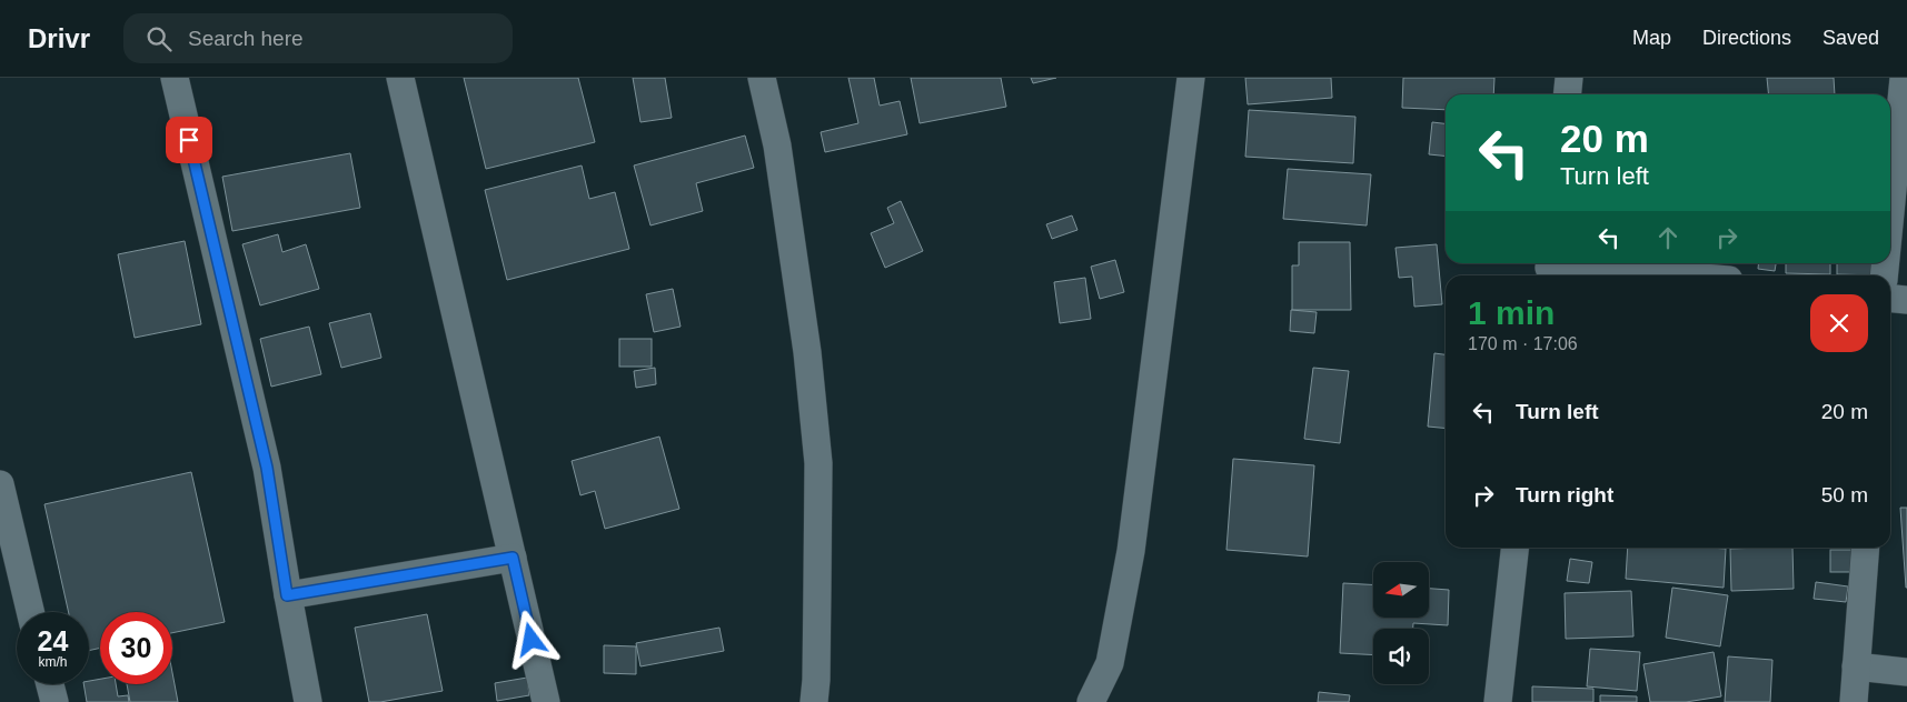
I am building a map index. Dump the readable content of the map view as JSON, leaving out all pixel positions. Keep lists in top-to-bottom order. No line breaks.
{"north":"left","page":{"header":"Drivr","search":"Search here","nav":["Map","Directions","Saved"],"turn":["20 m","Turn left"],"heading":["1 min","170 m · 17:06"],"list":[{"name":"Turn left","value":"20 m"},{"name":"Turn right","value":"50 m"}],"speed":"24 km/h","limit":"30"}}
